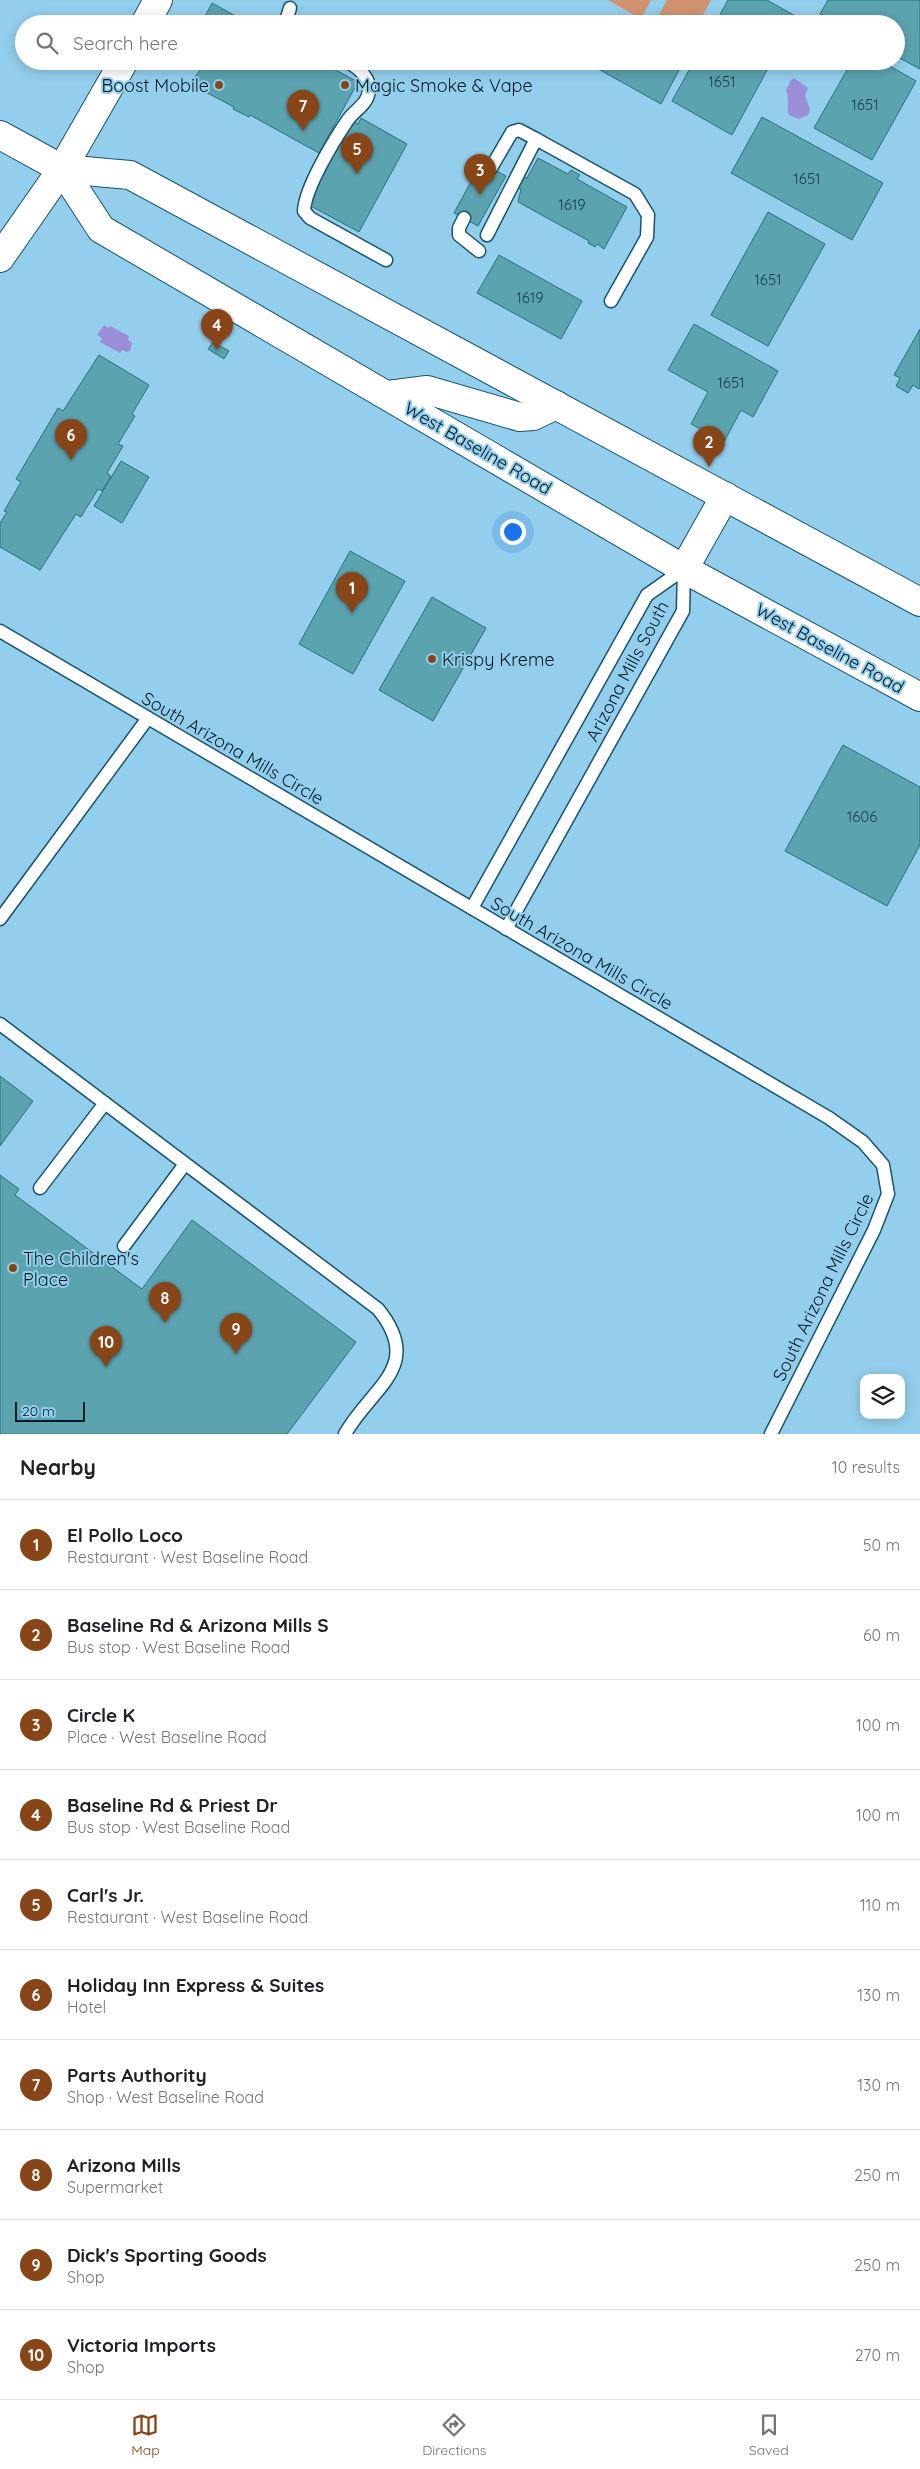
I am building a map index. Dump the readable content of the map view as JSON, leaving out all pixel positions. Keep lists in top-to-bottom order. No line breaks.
{"streets":{"main road":["West Baseline Road"],"lane":["Arizona Mills South","South Arizona Mills Circle"]},"crossings":[["West Baseline Road","Arizona Mills South"],["Arizona Mills South","South Arizona Mills Circle"]],"places":["Boost Mobile","Magic Smoke & Vape","Krispy Kreme","The Children's Place"],"house_numbers":["1651","1651","1651","1619","1651","1619","1651","1606"],"scale_bar":"20 m","page":{"search":"Search here","pins":["7","5","3","4","6","2","1","8","9","10"],"scale":"20 m","heading":["Nearby","10 results"],"list":[{"mark":"1","name":"El Pollo Loco","note":"Restaurant · West Baseline Road","value":"50 m"},{"mark":"2","name":"Baseline Rd & Arizona Mills S","note":"Bus stop · West Baseline Road","value":"60 m"},{"mark":"3","name":"Circle K","note":"Place · West Baseline Road","value":"100 m"},{"mark":"4","name":"Baseline Rd & Priest Dr","note":"Bus stop · West Baseline Road","value":"100 m"},{"mark":"5","name":"Carl's Jr.","note":"Restaurant · West Baseline Road","value":"110 m"},{"mark":"6","name":"Holiday Inn Express & Suites","note":"Hotel","value":"130 m"},{"mark":"7","name":"Parts Authority","note":"Shop · West Baseline Road","value":"130 m"},{"mark":"8","name":"Arizona Mills","note":"Supermarket","value":"250 m"},{"mark":"9","name":"Dick's Sporting Goods","note":"Shop","value":"250 m"},{"mark":"10","name":"Victoria Imports","note":"Shop","value":"270 m"}],"nav":["Map","Directions","Saved"]}}
